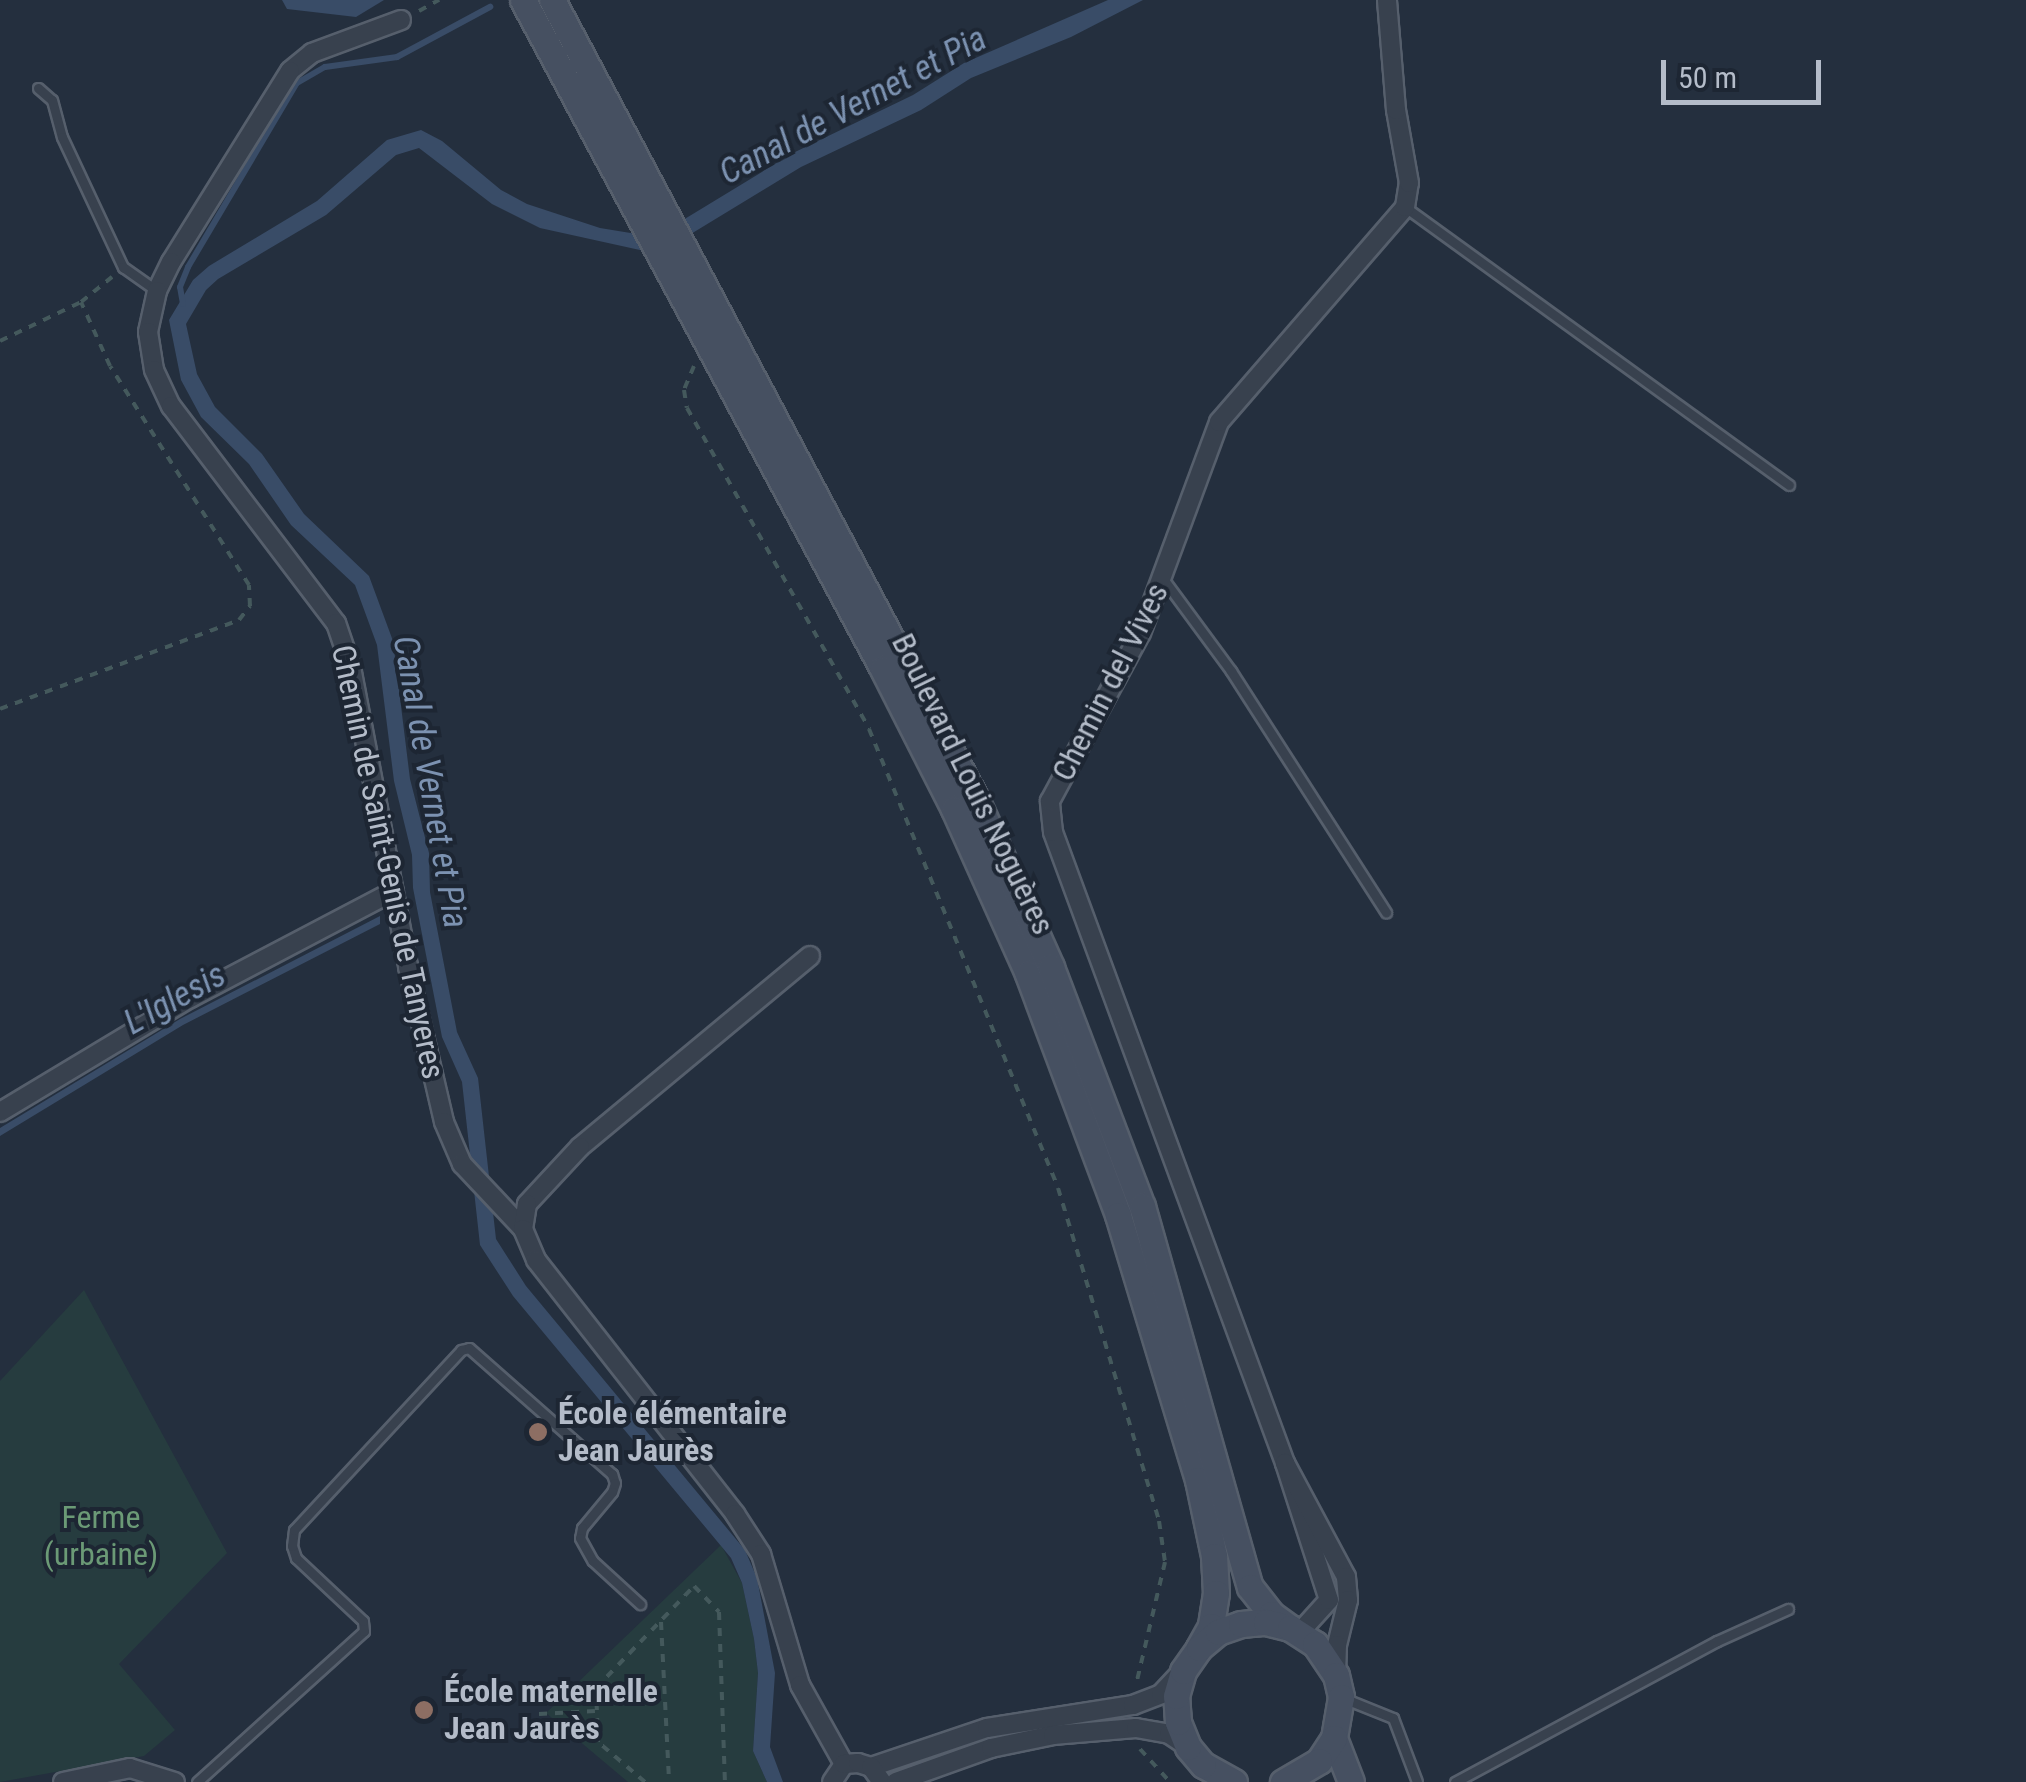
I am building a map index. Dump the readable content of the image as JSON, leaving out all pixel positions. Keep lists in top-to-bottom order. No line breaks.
{"streets":{"main road":["Boulevard Louis Noguères"],"street":["Chemin del Vives","Chemin de Saint-Genis de Tanyeres"]},"crossings":[["Chemin del Vives","Boulevard Louis Noguères"]],"water":["Canal de Vernet et Pia","L'Iglesis"],"parks":["Ferme (urbaine)"],"places":["École élémentaire Jean Jaurès","École maternelle Jean Jaurès"],"scale_bar":"50 m"}
